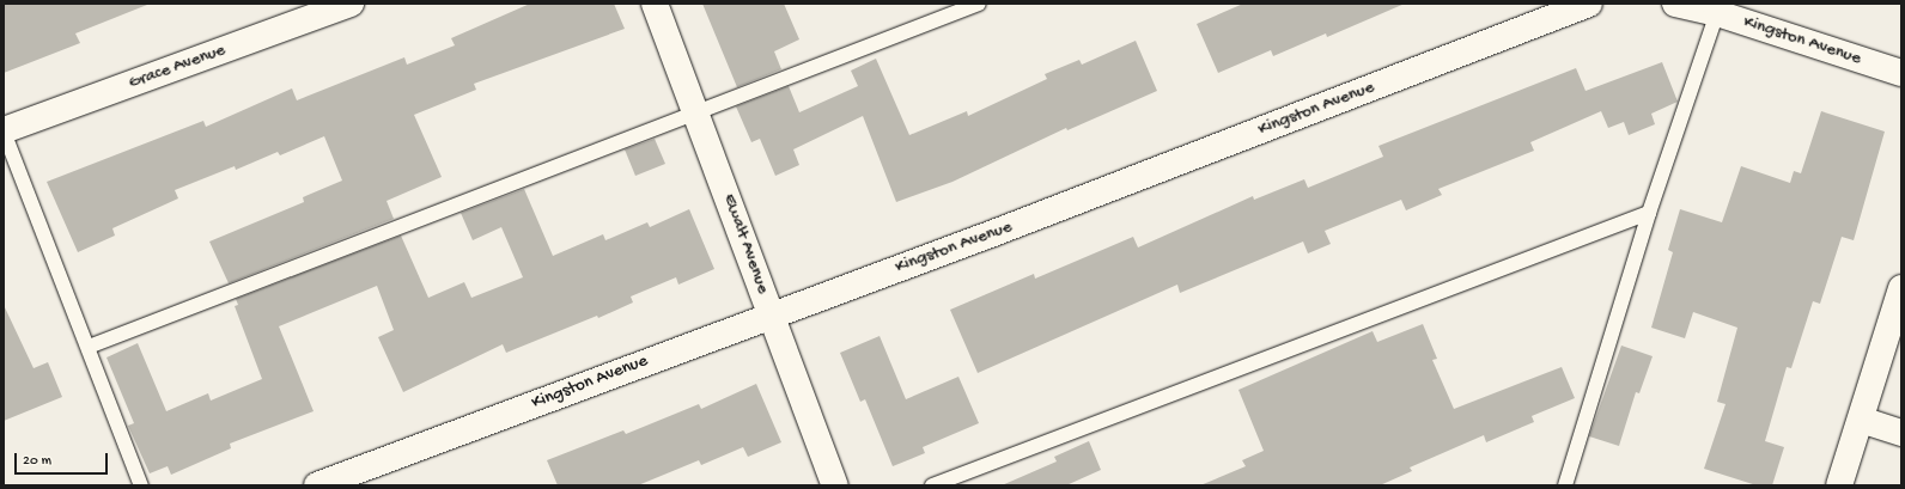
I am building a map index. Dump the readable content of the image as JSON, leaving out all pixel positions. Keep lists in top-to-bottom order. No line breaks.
{"streets":{"street":["Kingston Avenue","Grace Avenue","Ewalt Avenue"]},"crossings":[["Kingston Avenue","Ewalt Avenue"]],"scale_bar":"20 m"}
